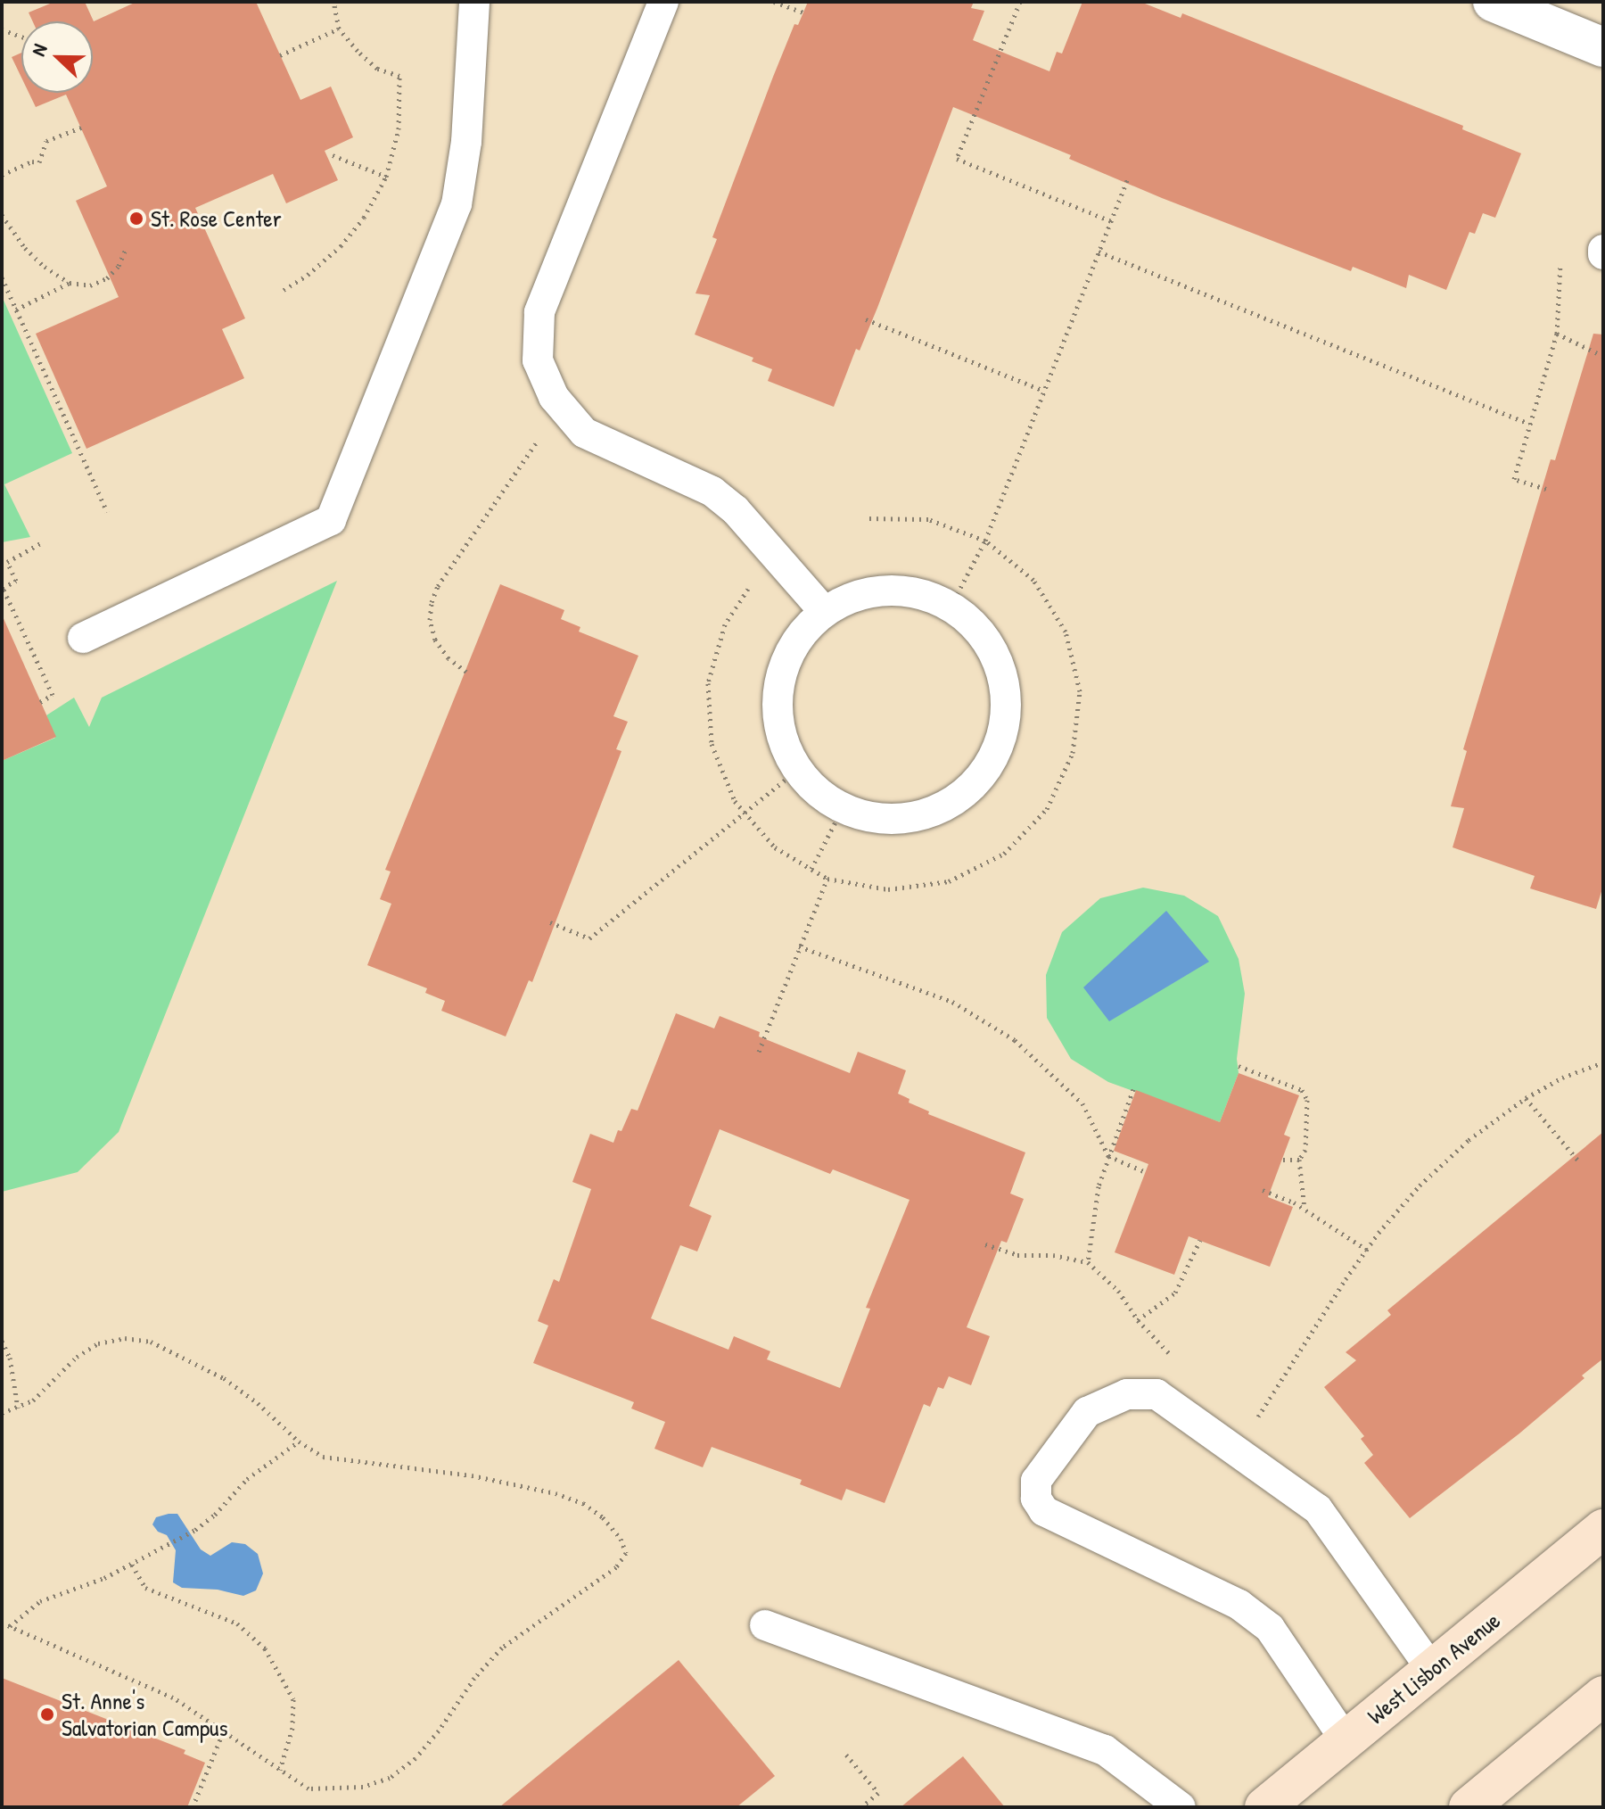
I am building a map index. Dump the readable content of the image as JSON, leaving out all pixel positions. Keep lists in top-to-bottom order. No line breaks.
{"streets":{"main road":["West Lisbon Avenue"]},"places":["St. Rose Center","St. Anne's Salvatorian Campus"],"north":"left"}
